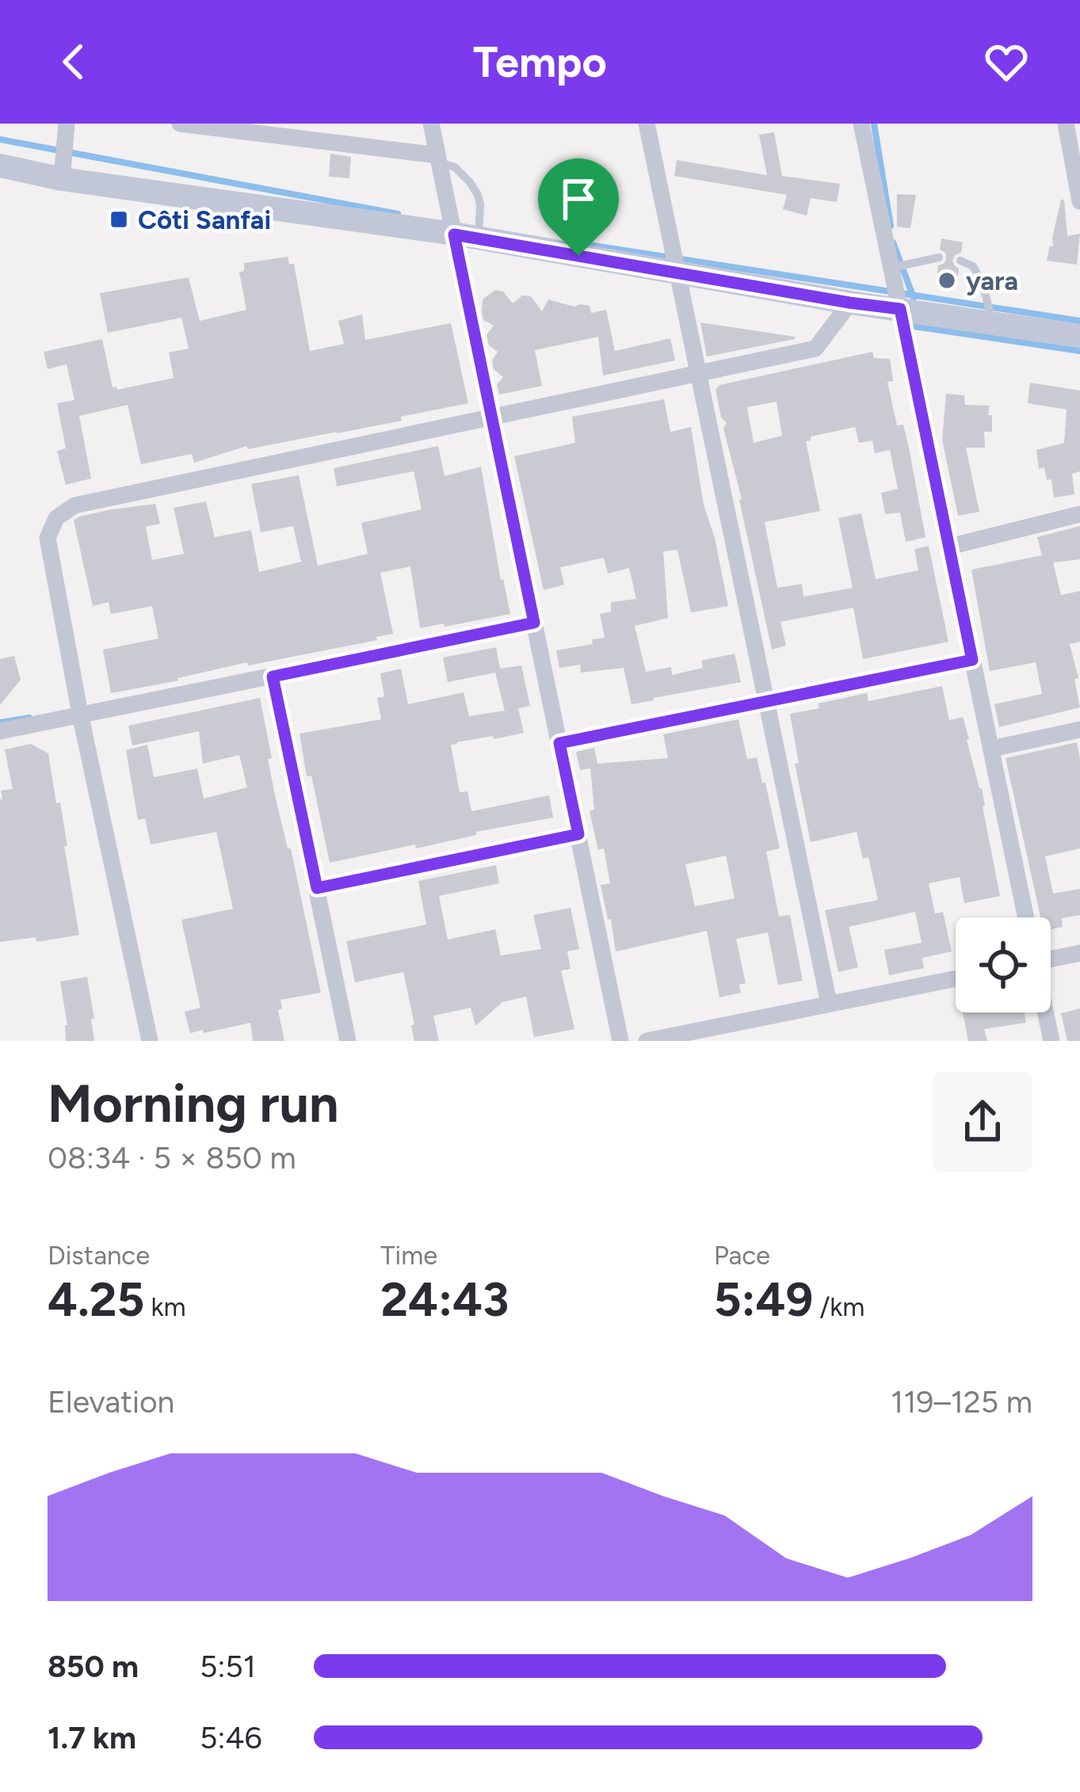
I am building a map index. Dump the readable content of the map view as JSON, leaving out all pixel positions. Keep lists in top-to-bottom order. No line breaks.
{"places":{"transit":["Côti Sanfai"],"other":["yara"]},"page":{"header":"Tempo","heading":["Morning run","08:34 · 5 × 850 m"],"stats":[["Distance","4.25 km"],["Time","24:43"],["Pace","5:49 /km"]],"chart":["Elevation","119–125 m"],"list":[{"name":"850 m","note":"5:51"},{"name":"1.7 km","note":"5:46"}]}}
